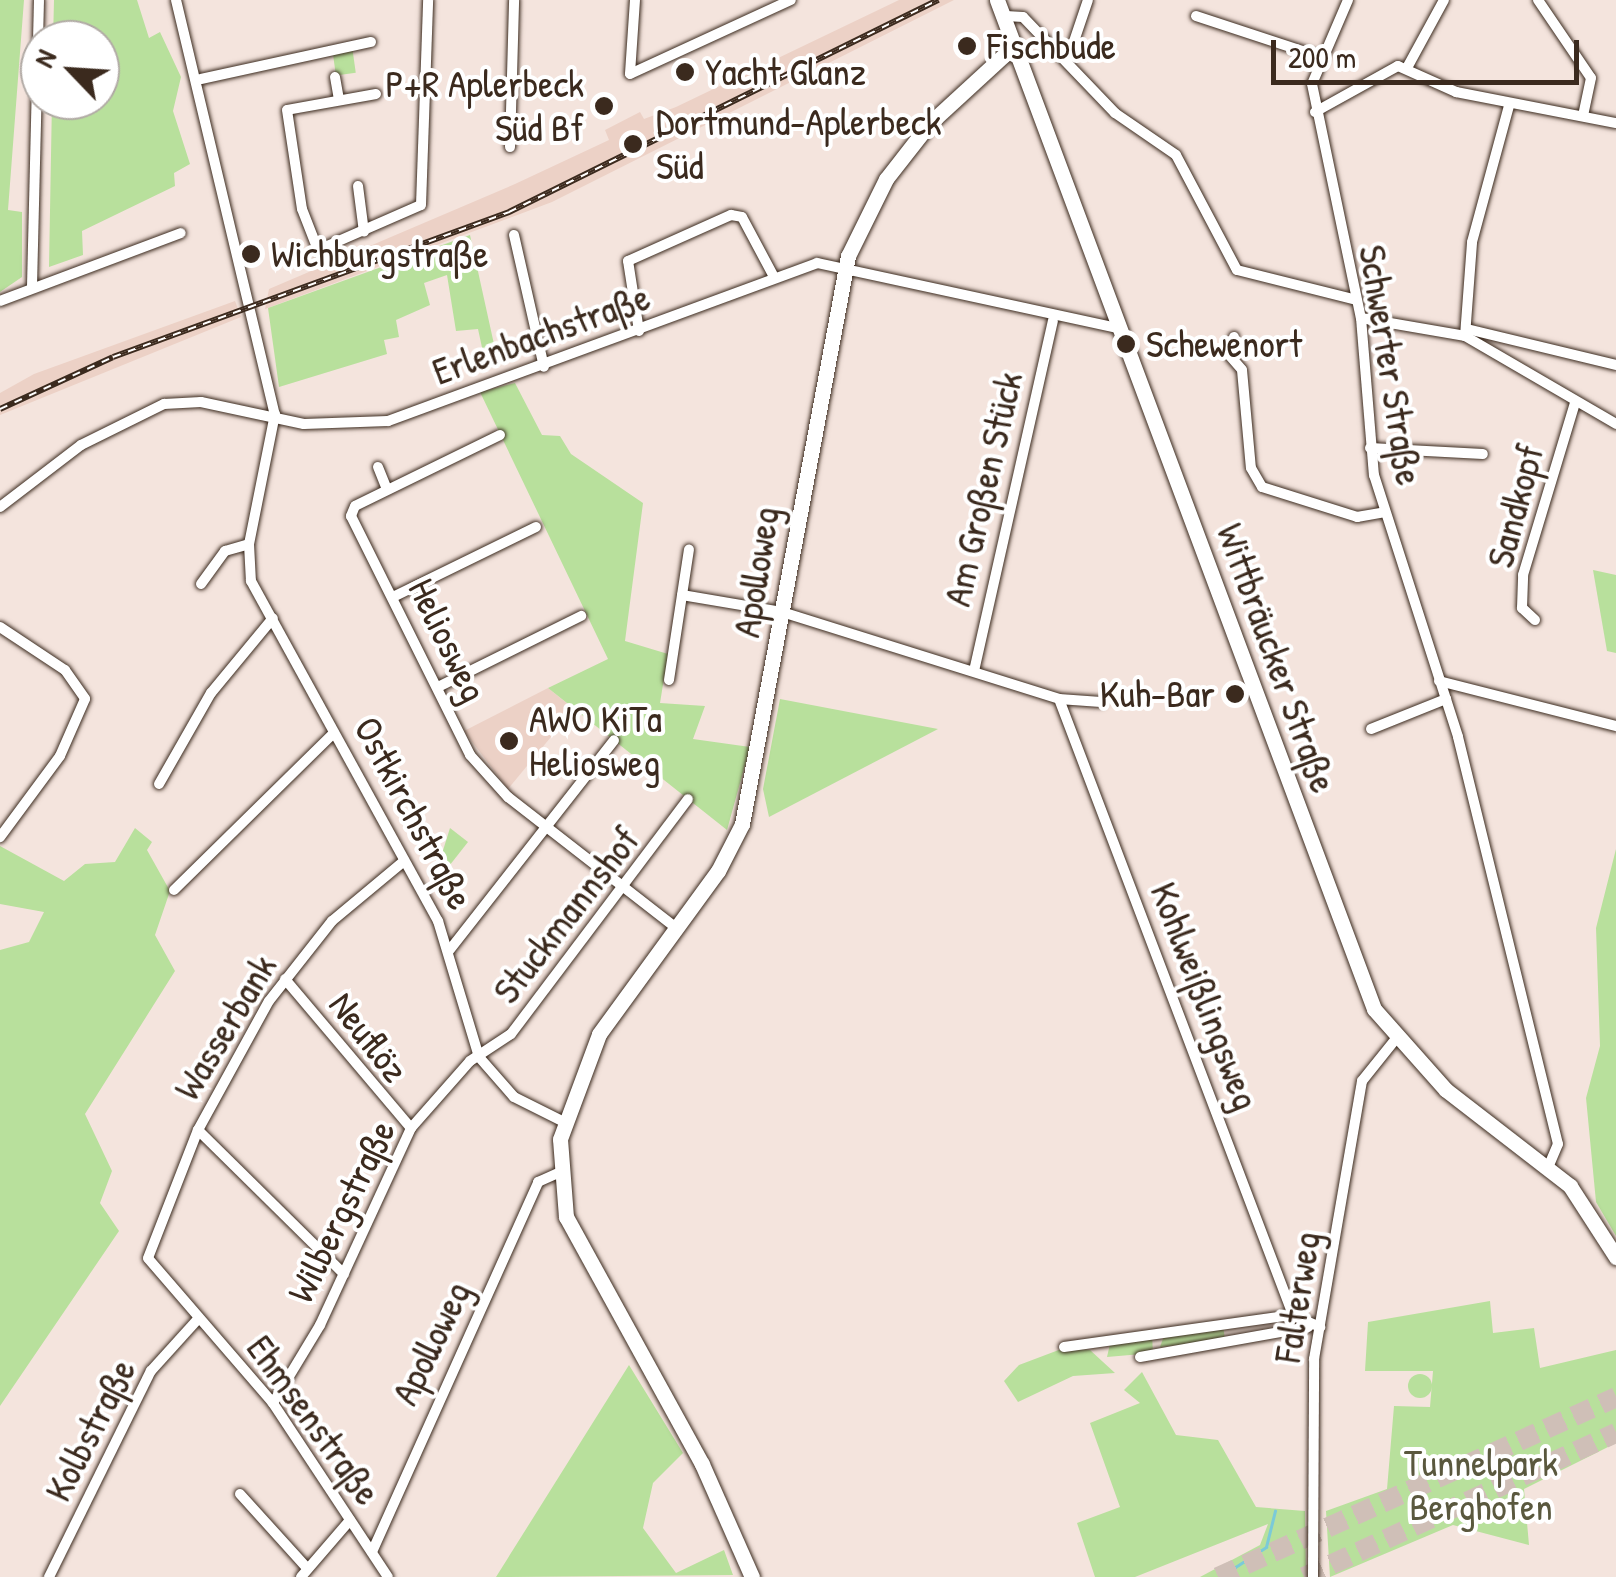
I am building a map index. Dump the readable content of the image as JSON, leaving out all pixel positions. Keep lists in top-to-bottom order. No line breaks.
{"streets":{"street":["Erlenbachstraße","Schwerter Straße","Am Großen Stück","Sandkopf","Apolloweg","Heliosweg","Wittbräucker Straße","Ostkirchstraße","Stuckmannshof","Kohlweißlingsweg","Wasserbank","Neuflöz","Wilbergstraße","Falterweg","Ehmsenstraße","Kolbstraße"]},"crossings":[["Erlenbachstraße","Am Großen Stück"],["Erlenbachstraße","Apolloweg"],["Erlenbachstraße","Wittbräucker Straße"],["Erlenbachstraße","Ostkirchstraße"],["Schwerter Straße","Wittbräucker Straße"],["Apolloweg","Heliosweg"],["Apolloweg","Wittbräucker Straße"],["Apolloweg","Ostkirchstraße"],["Apolloweg","Ehmsenstraße"],["Heliosweg","Stuckmannshof"],["Wittbräucker Straße","Falterweg"],["Ostkirchstraße","Stuckmannshof"],["Ostkirchstraße","Wasserbank"],["Ostkirchstraße","Wilbergstraße"],["Stuckmannshof","Wilbergstraße"],["Wasserbank","Neuflöz"],["Wasserbank","Ehmsenstraße"],["Neuflöz","Wilbergstraße"],["Wilbergstraße","Ehmsenstraße"],["Ehmsenstraße","Kolbstraße"]],"parks":["Tunnelpark Berghofen"],"places":["Fischbude","Yacht Glanz","P+R Aplerbeck Süd Bf","Dortmund-Aplerbeck Süd","Wichburgstraße","Schewenort","Kuh-Bar","AWO KiTa Heliosweg"],"scale_bar":"200 m","north":"top left"}
